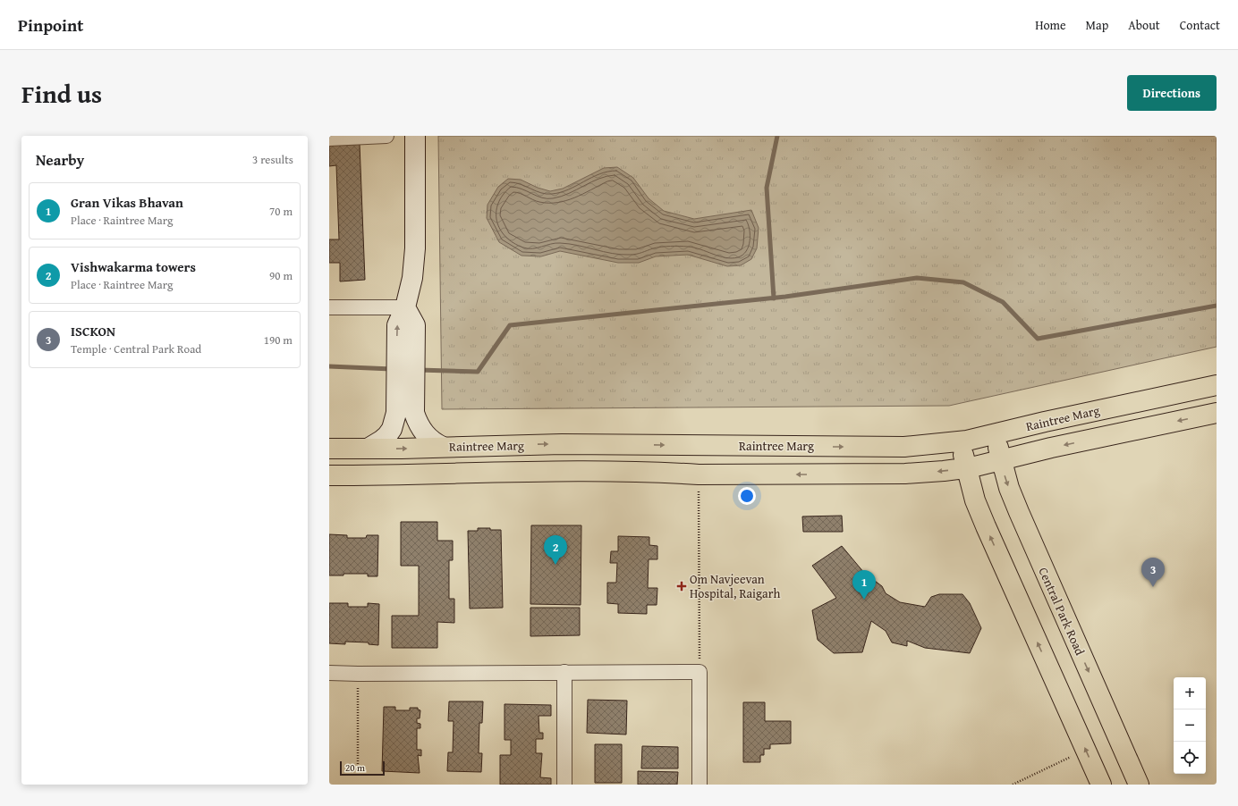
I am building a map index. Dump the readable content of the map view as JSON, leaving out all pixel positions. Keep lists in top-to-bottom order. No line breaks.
{"streets":{"main road":["Raintree Marg","Central Park Road"]},"crossings":[["Raintree Marg","Central Park Road"]],"places":{"health":["Om Navjeevan Hospital, Raigarh"]},"scale_bar":"20 m","page":{"header":"Pinpoint","nav":["Home","Map","About","Contact"],"title":"Find us","buttons":"Directions","heading":["Nearby","3 results"],"list":[{"mark":"1","name":"Gran Vikas Bhavan","note":"Place · Raintree Marg","value":"70 m"},{"mark":"2","name":"Vishwakarma towers","note":"Place · Raintree Marg","value":"90 m"},{"mark":"3","name":"ISCKON","note":"Temple · Central Park Road","value":"190 m"}],"pins":["2","3","1"],"map_buttons":["+","−"],"scale":"20 m"}}
